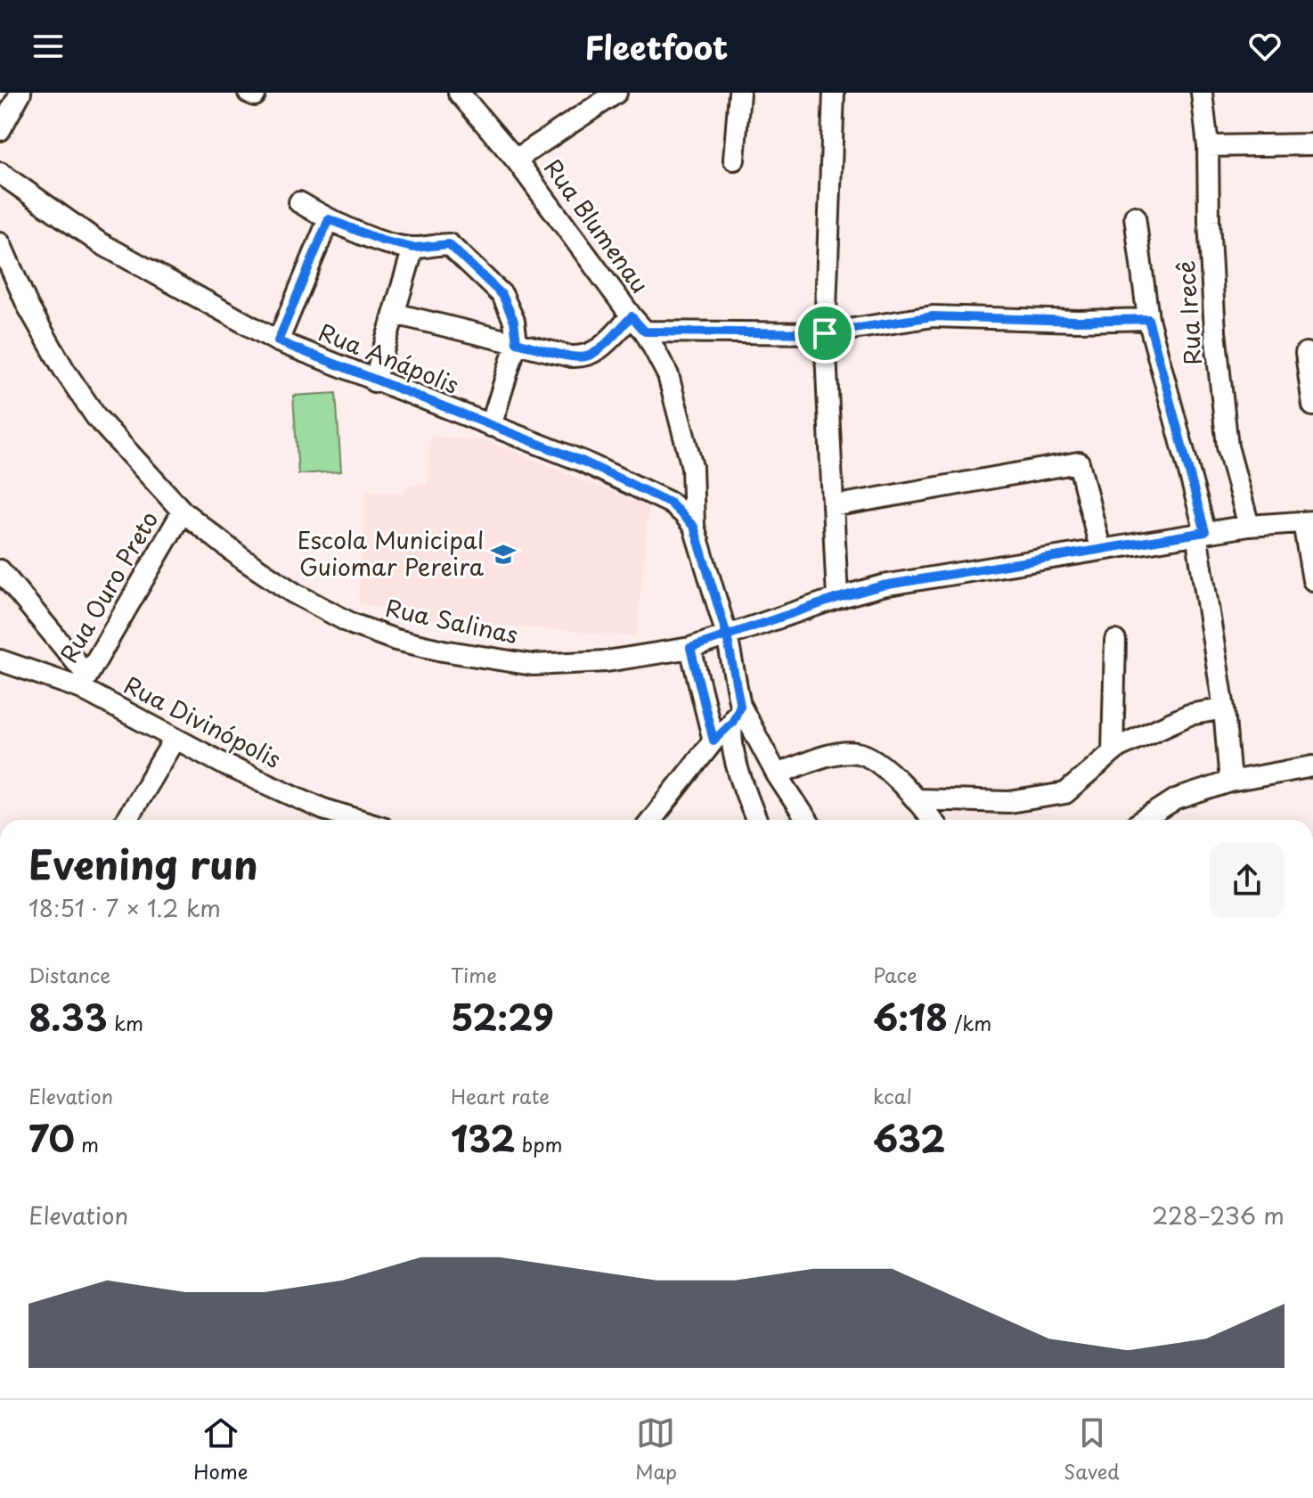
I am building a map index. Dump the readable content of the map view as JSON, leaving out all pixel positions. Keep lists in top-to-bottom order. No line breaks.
{"streets":{"street":["Rua Blumenau","Rua Irecê","Rua Anápolis","Rua Ouro Preto","Rua Salinas","Rua Divinópolis"]},"crossings":[["Rua Blumenau","Rua Anápolis"],["Rua Irecê","Rua Salinas"],["Rua Ouro Preto","Rua Salinas"],["Rua Ouro Preto","Rua Divinópolis"]],"places":{"school or university":["Escola Municipal Guiomar Pereira"]},"page":{"header":"Fleetfoot","heading":["Evening run","18:51 · 7 × 1.2 km"],"stats":[["Distance","8.33 km"],["Time","52:29"],["Pace","6:18 /km"],["Elevation","70 m"],["Heart rate","132 bpm"],["kcal","632"]],"chart":["Elevation","228–236 m"],"tabs":["Home","Map","Saved"]}}
